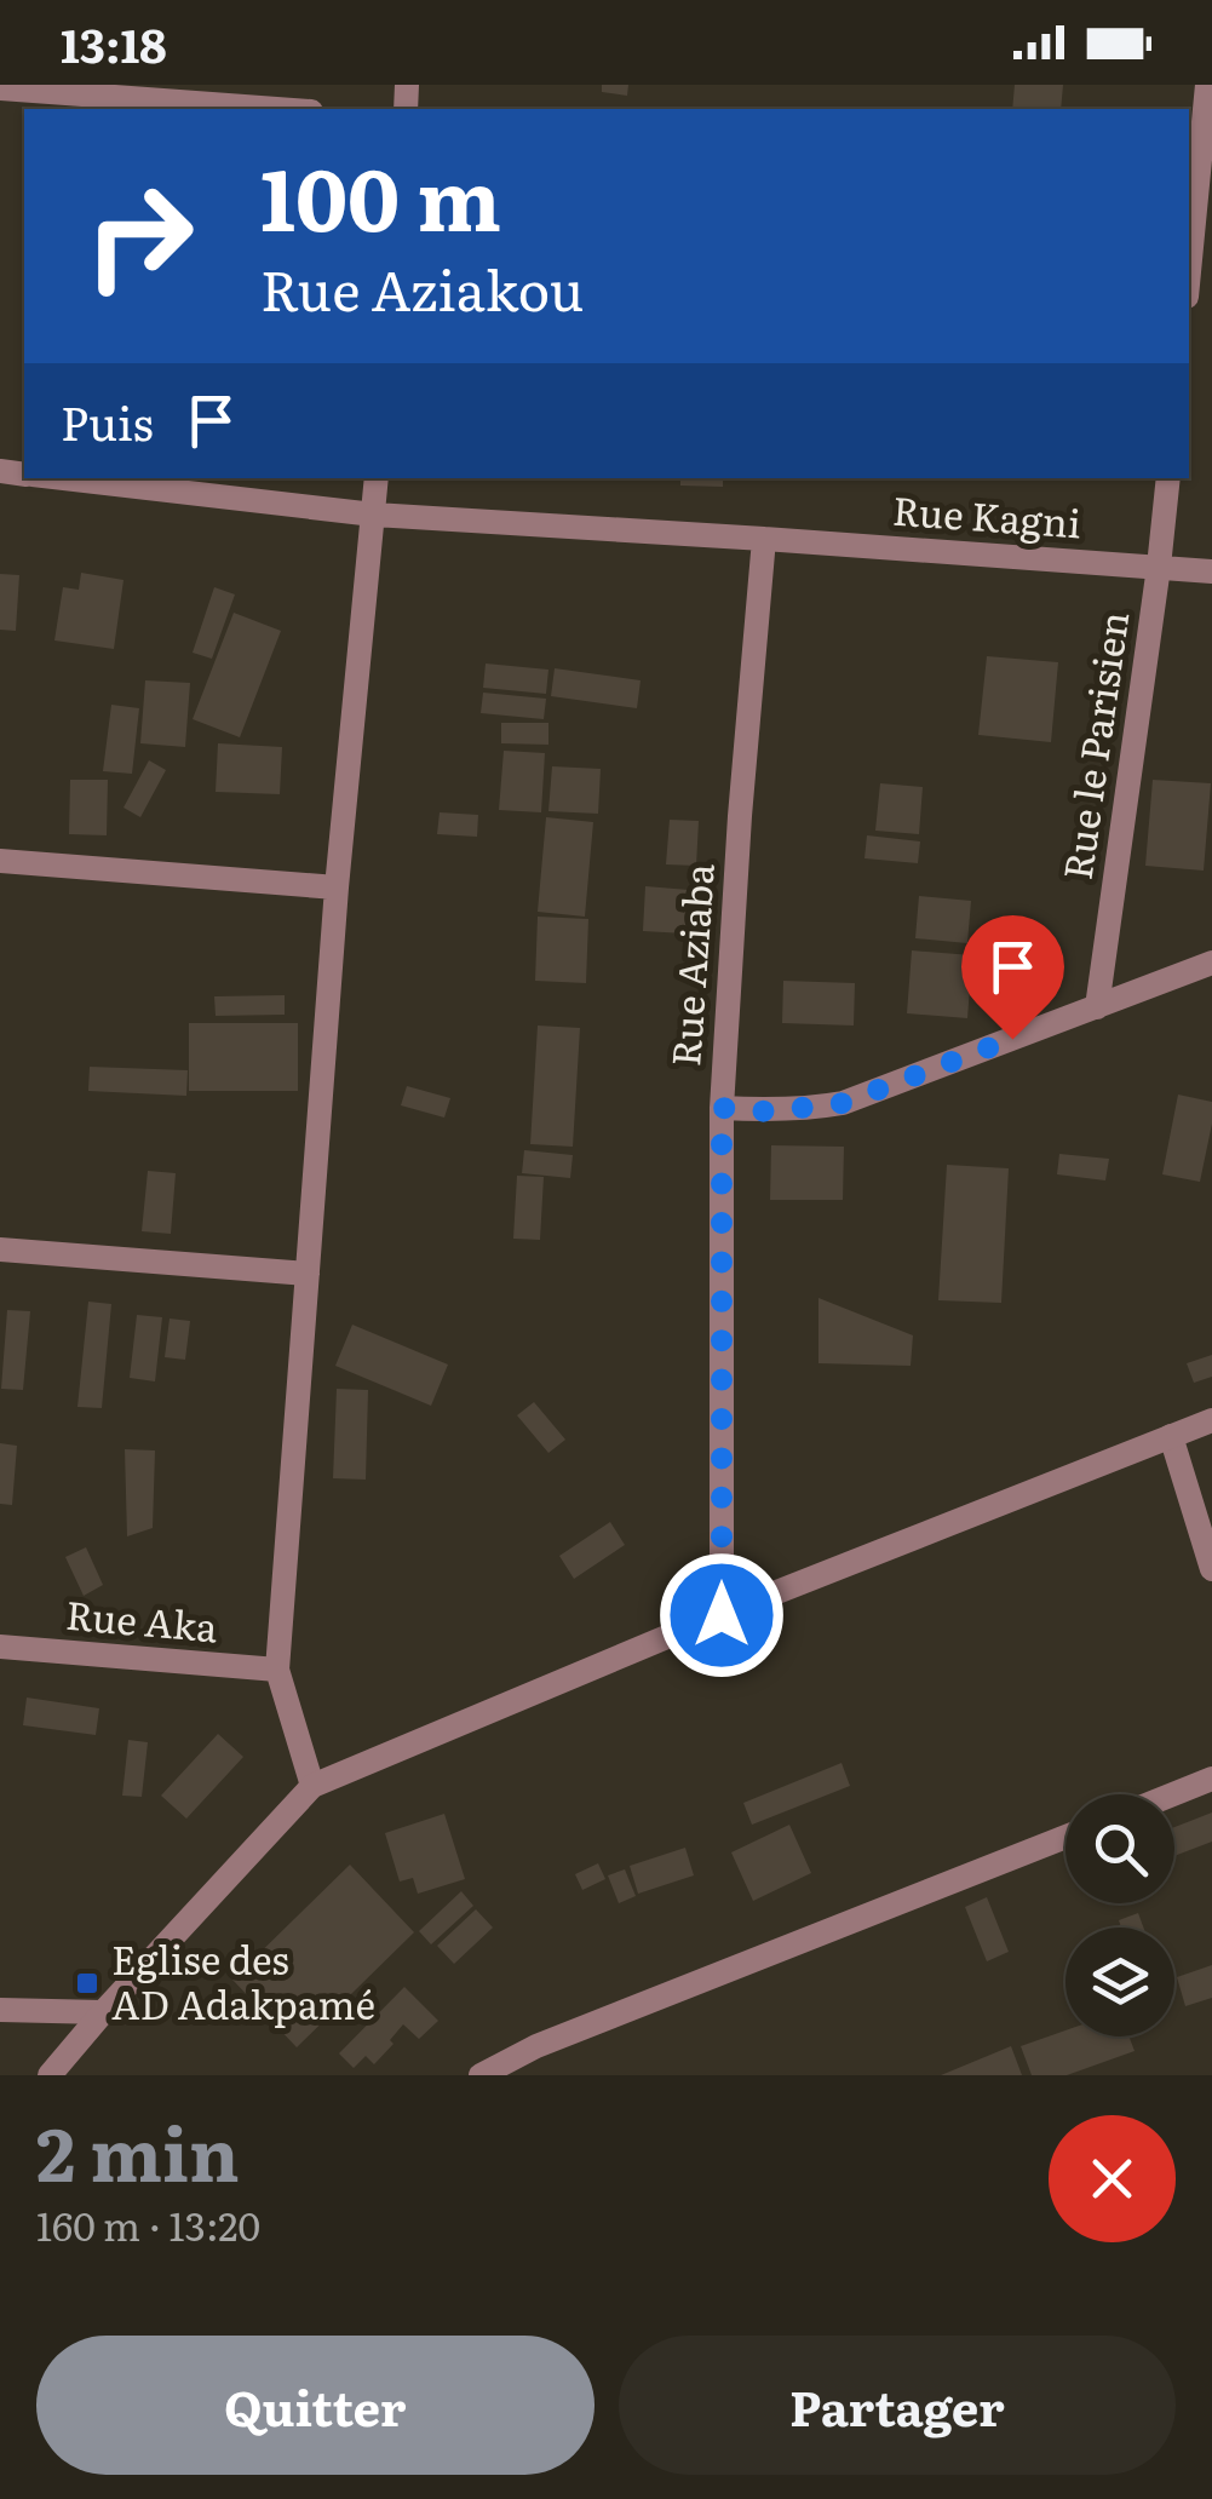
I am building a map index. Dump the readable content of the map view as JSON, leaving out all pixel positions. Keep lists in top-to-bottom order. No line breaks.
{"streets":{"street":["Rue Kagni","Rue le Parisien","Rue Aziaba","Rue Aka"]},"crossings":[["Rue Kagni","Rue le Parisien"],["Rue Kagni","Rue Aziaba"]],"places":{"transit":["Eglise des AD Adakpamé"]},"page":{"status":"13:18","turn":["100 m","Rue Aziakou"],"then":"Puis","heading":["2 min","160 m · 13:20"],"buttons":["Quitter","Partager"]}}
